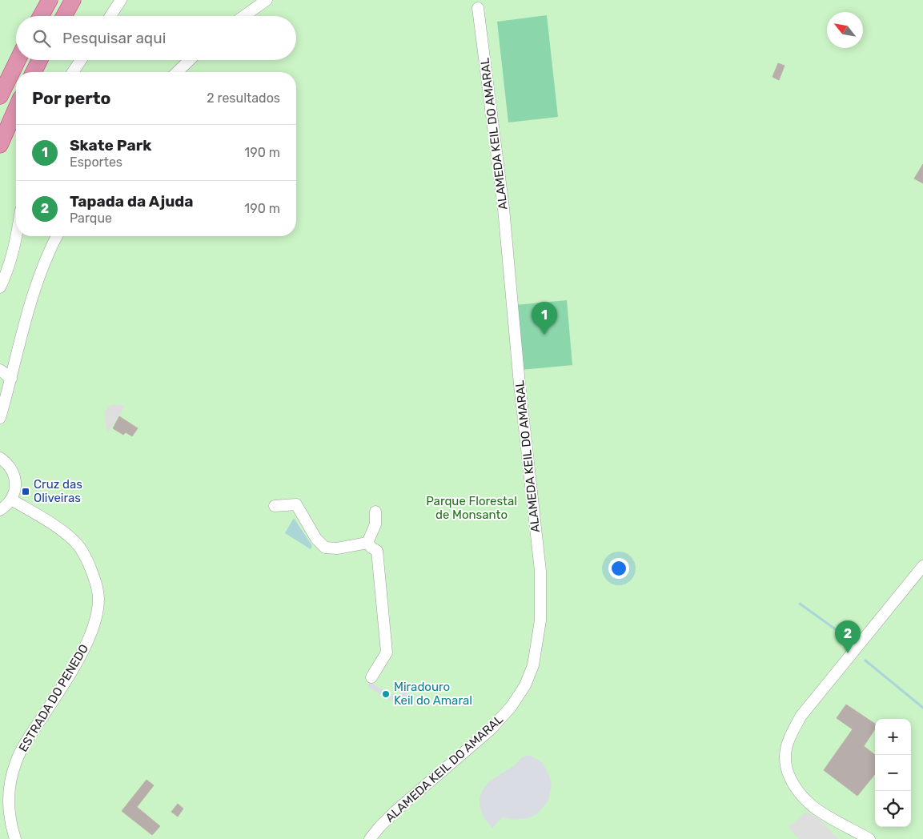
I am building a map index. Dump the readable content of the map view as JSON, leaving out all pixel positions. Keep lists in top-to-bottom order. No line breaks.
{"streets":{"street":["ALAMEDA KEIL DO AMARAL","ESTRADA DO PENEDO"]},"parks":["Parque Florestal de Monsanto"],"places":{"transit":["Cruz das Oliveiras"],"other":["Miradouro Keil do Amaral"]},"north":"top left","page":{"search":"Pesquisar aqui","heading":["Por perto","2 resultados"],"list":[{"mark":"1","name":"Skate Park","note":"Esportes","value":"190 m"},{"mark":"2","name":"Tapada da Ajuda","note":"Parque","value":"190 m"}],"pins":["1","2"],"map_buttons":["+","−"]}}
